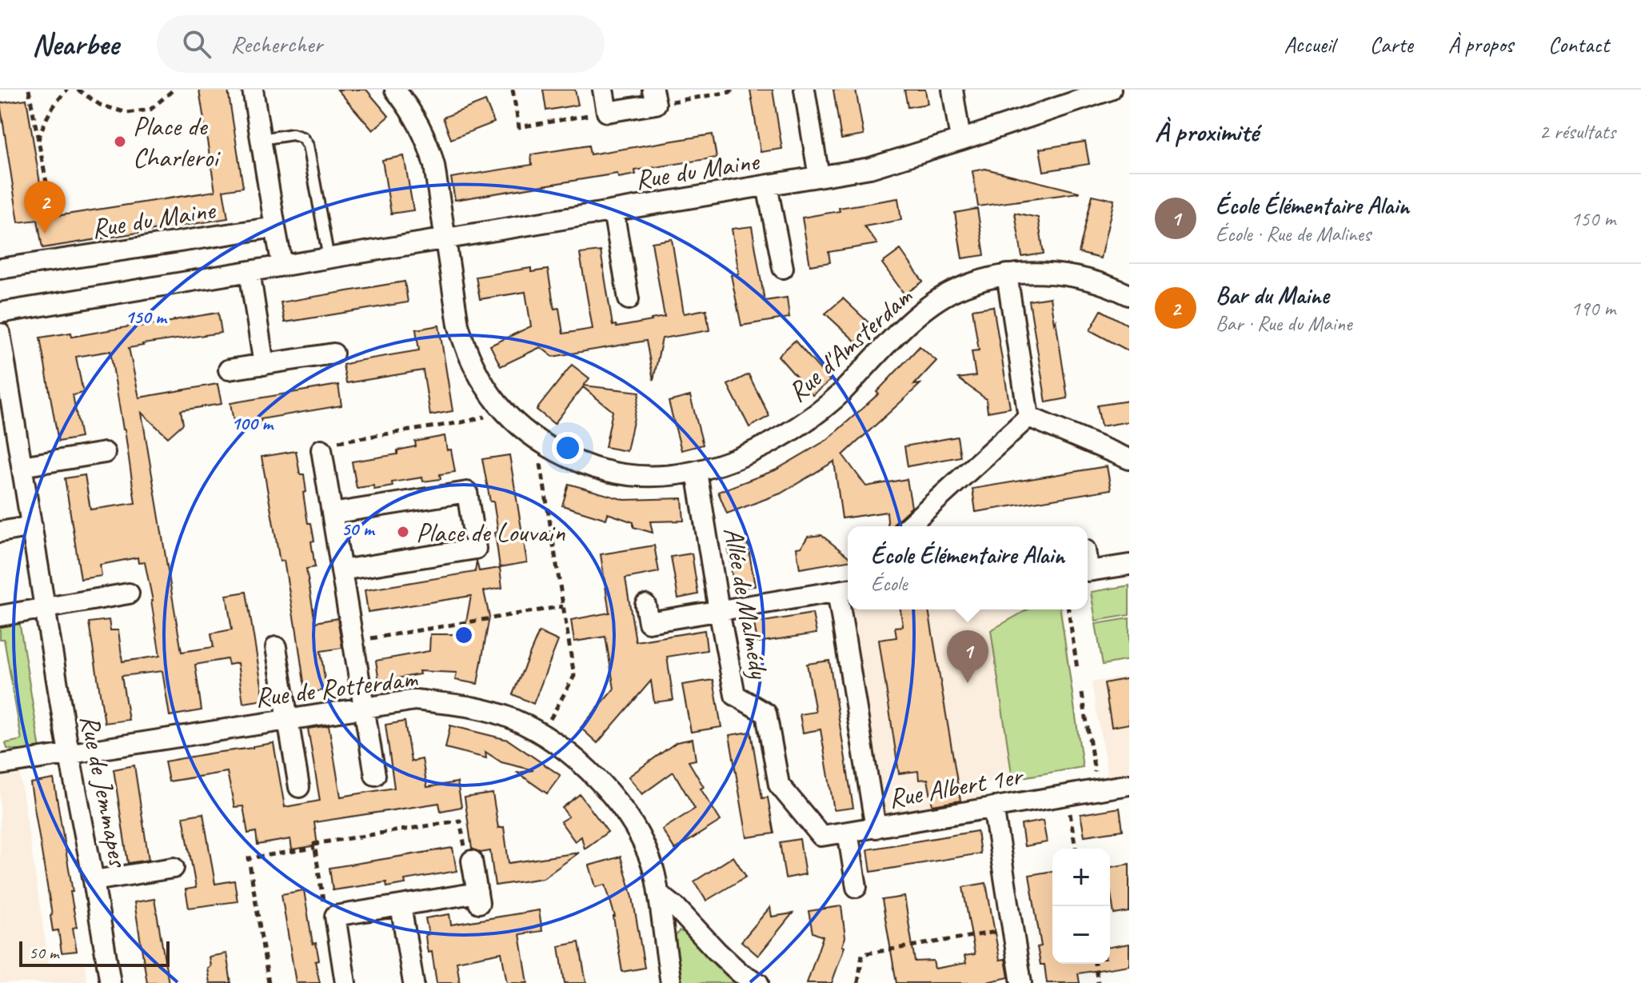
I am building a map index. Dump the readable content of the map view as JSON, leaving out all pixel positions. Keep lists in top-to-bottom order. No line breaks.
{"streets":{"street":["Rue du Maine","Rue d'Amsterdam","Allée de Malmédy","Rue de Rotterdam","Rue Albert 1er","Rue de Jemmapes"]},"crossings":[["Rue du Maine","Rue d'Amsterdam"],["Rue d'Amsterdam","Allée de Malmédy"],["Allée de Malmédy","Rue Albert 1er"],["Rue de Rotterdam","Rue de Jemmapes"]],"places":["Place de Charleroi","Place de Louvain"],"scale_bar":"50 m","page":{"header":"Nearbee","search":"Rechercher","nav":["Accueil","Carte","À propos","Contact"],"heading":["À proximité","2 résultats"],"list":[{"mark":"1","name":"École Élémentaire Alain","note":"École · Rue de Malines","value":"150 m"},{"mark":"2","name":"Bar du Maine","note":"Bar · Rue du Maine","value":"190 m"}],"pins":["2","1"],"popup":["École Élémentaire Alain","École"],"map_buttons":["+","−"],"scale":"50 m"},"rings":["150 m","100 m","50 m"]}
